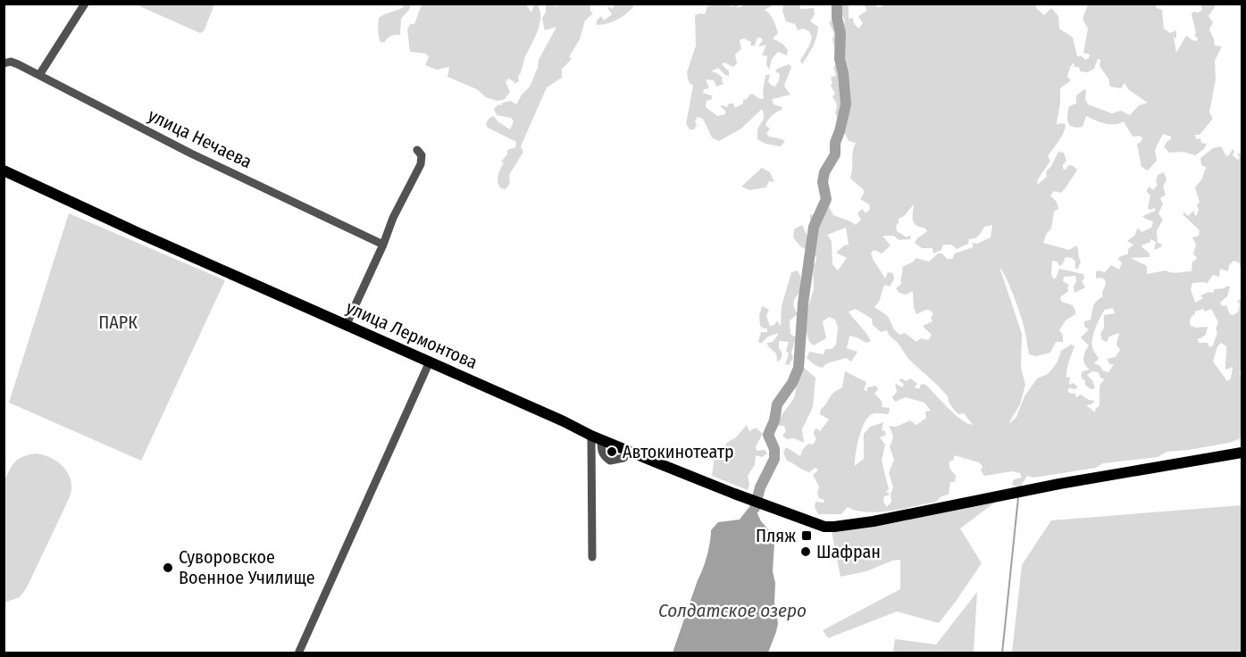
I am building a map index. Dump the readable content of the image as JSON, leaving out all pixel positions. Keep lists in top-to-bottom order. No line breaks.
{"streets":{"main road":["улица Лермонтова"],"street":["улица Нечаева"]},"water":["Солдатское озеро"],"parks":["ПАРК"],"places":{"other":["Автокинотеатр","Шафран","Суворовское Военное Училище"],"transit":["Пляж"]}}
